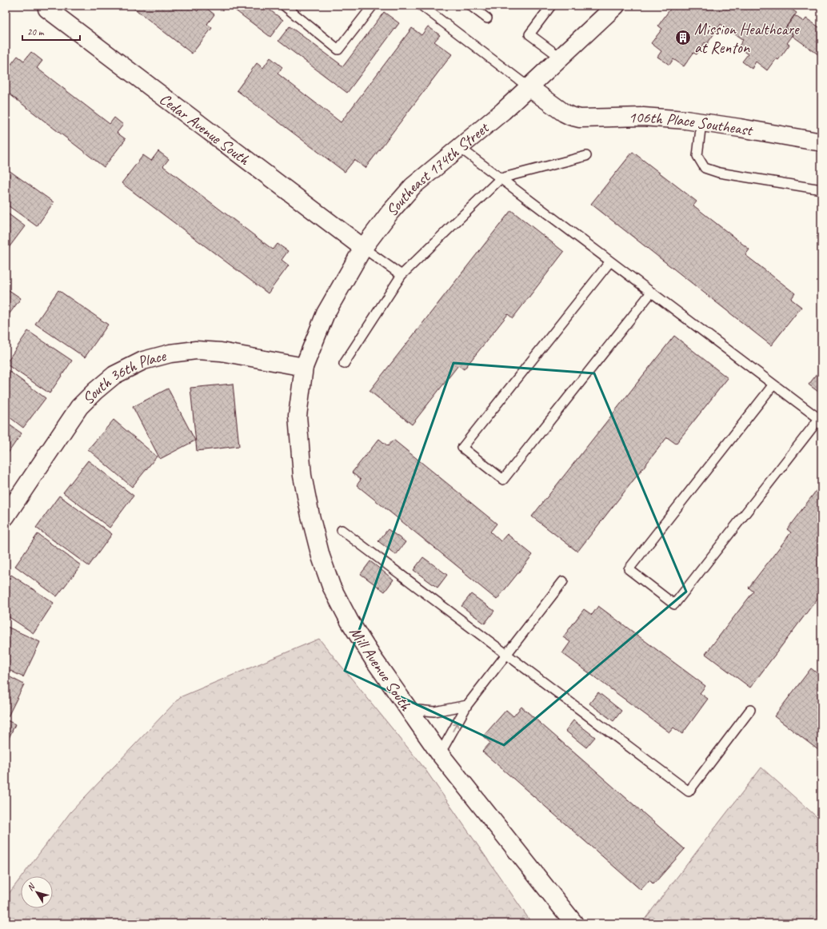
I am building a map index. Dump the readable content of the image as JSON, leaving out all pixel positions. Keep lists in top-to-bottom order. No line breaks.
{"streets":{"street":["106th Place Southeast","Cedar Avenue South","Southeast 174th Street","South 36th Place","Mill Avenue South"]},"crossings":[["106th Place Southeast","Southeast 174th Street"],["Cedar Avenue South","Southeast 174th Street"],["Southeast 174th Street","South 36th Place"],["Southeast 174th Street","Mill Avenue South"],["South 36th Place","Mill Avenue South"]],"places":{"building":["Mission Healthcare at Renton"]},"scale_bar":"20 m","north":"top left"}
